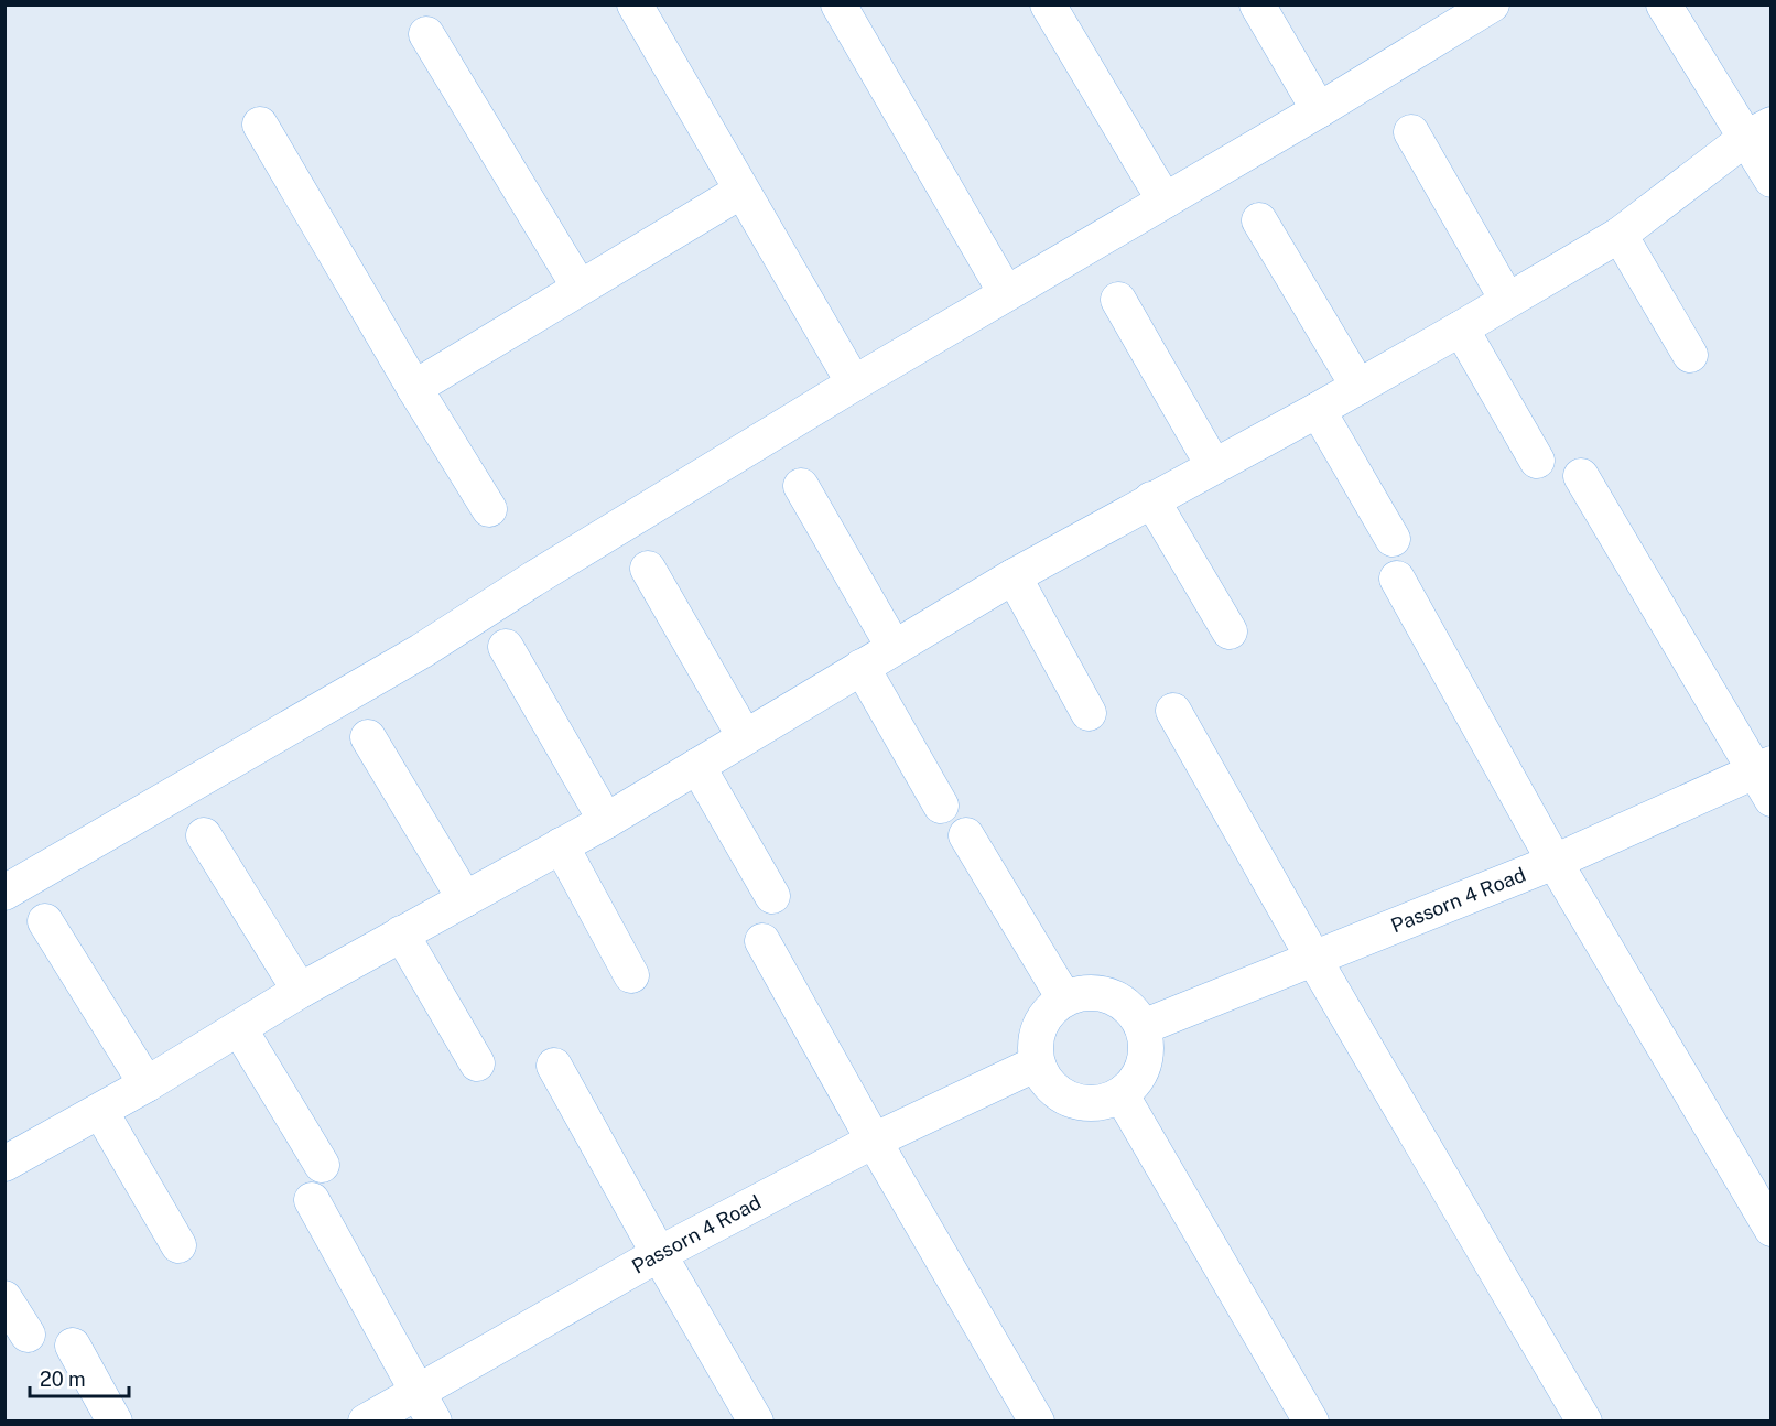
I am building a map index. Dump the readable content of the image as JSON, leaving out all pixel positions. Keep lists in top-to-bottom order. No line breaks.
{"streets":{"street":["Passorn 4 Road"]},"scale_bar":"20 m"}
